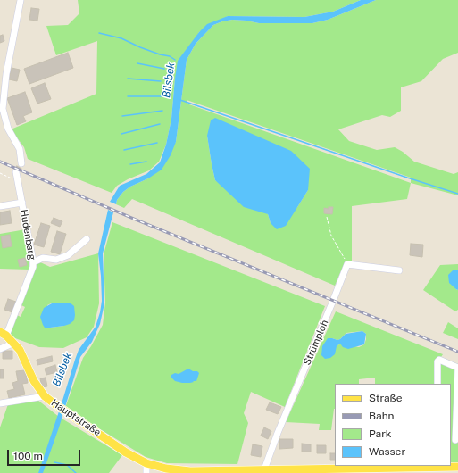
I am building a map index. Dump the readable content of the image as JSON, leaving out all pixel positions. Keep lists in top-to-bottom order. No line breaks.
{"streets":{"main road":["Hauptstraße"],"street":["Hudenbarg","Strümploh"]},"crossings":[["Hudenbarg","Hauptstraße"],["Strümploh","Hauptstraße"]],"water":["Bilsbek"],"legend":["Straße","Bahn","Park","Wasser"],"scale_bar":"100 m"}
